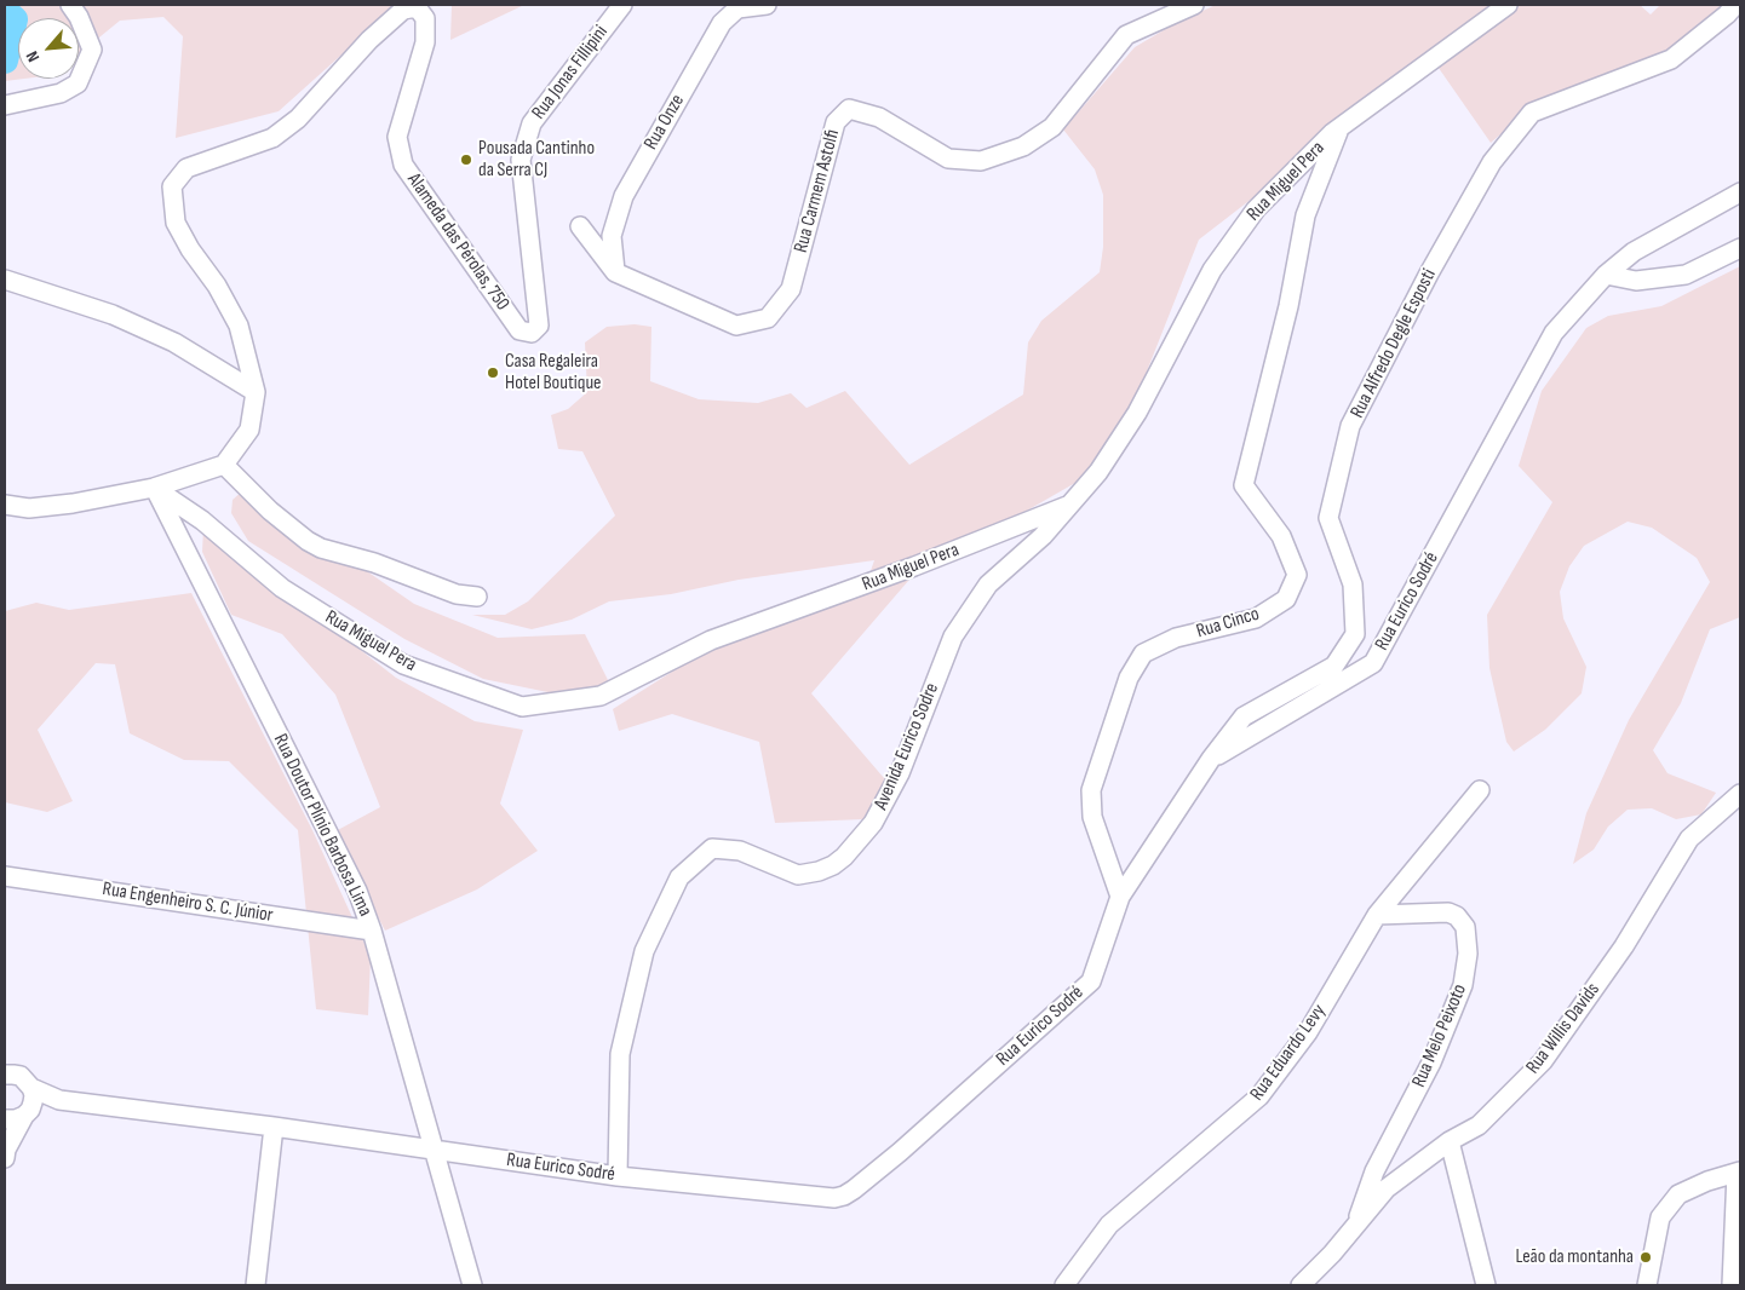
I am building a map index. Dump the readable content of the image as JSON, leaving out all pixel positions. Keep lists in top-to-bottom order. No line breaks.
{"streets":{"street":["Rua Jonas Fillipini","Rua Onze","Rua Miguel Pera","Rua Carmem Astolfi","Alameda das Pérolas, 750","Rua Alfredo Degle Esposti","Rua Eurico Sodré","Rua Cinco","Avenida Eurico Sodre","Rua Doutor Plínio Barbosa Lima","Rua Engenheiro S. C. Júnior","Rua Willis Davids","Rua Melo Peixoto","Rua Eduardo Levy"]},"crossings":[["Rua Jonas Fillipini","Alameda das Pérolas, 750"],["Rua Onze","Rua Carmem Astolfi"],["Rua Miguel Pera","Rua Cinco"],["Rua Miguel Pera","Avenida Eurico Sodre"],["Rua Miguel Pera","Rua Doutor Plínio Barbosa Lima"],["Rua Alfredo Degle Esposti","Rua Eurico Sodré"],["Rua Eurico Sodré","Rua Cinco"],["Rua Eurico Sodré","Avenida Eurico Sodre"],["Rua Eurico Sodré","Rua Doutor Plínio Barbosa Lima"],["Rua Doutor Plínio Barbosa Lima","Rua Engenheiro S. C. Júnior"],["Rua Willis Davids","Rua Melo Peixoto"],["Rua Melo Peixoto","Rua Eduardo Levy"]],"places":["Pousada Cantinho da Serra CJ","Casa Regaleira Hotel Boutique","Leão da montanha"],"north":"bottom left"}
